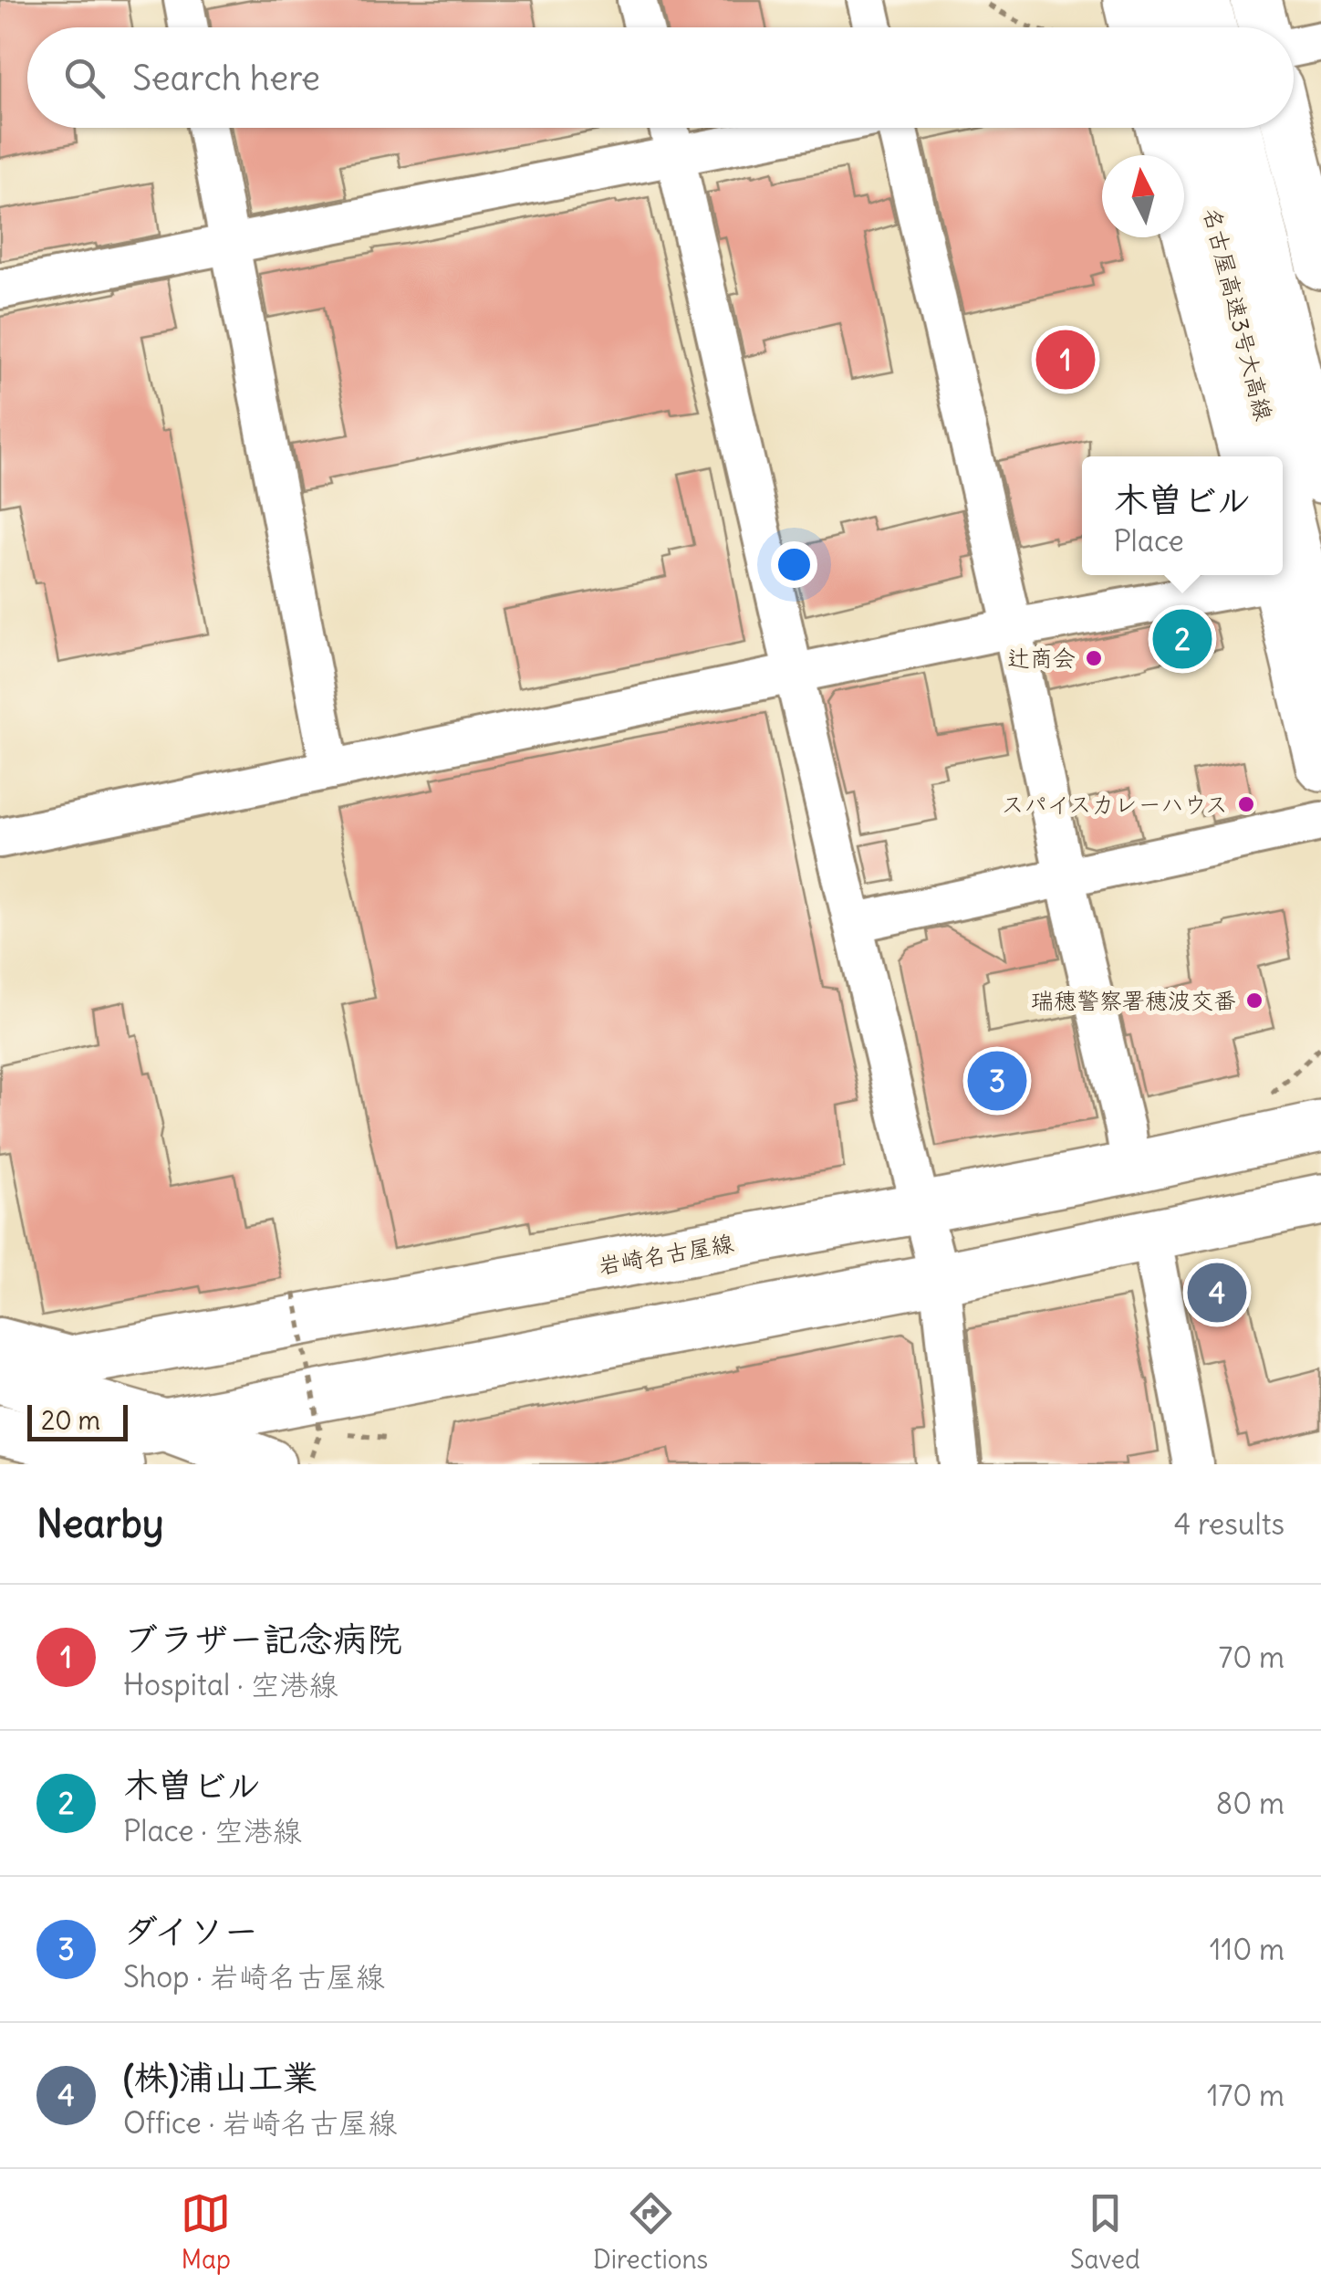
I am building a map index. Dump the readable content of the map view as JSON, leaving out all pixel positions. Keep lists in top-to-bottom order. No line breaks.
{"streets":{"main road":["名古屋高速3号大高線","岩崎名古屋線"]},"places":["辻商会","スパイスカレーハウス","瑞穂警察署穂波交番"],"scale_bar":"20 m","north":"top","page":{"search":"Search here","pins":["1","2","3","4"],"popup":["木曽ビル","Place"],"scale":"20 m","heading":["Nearby","4 results"],"list":[{"mark":"1","name":"ブラザー記念病院","note":"Hospital · 空港線","value":"70 m"},{"mark":"2","name":"木曽ビル","note":"Place · 空港線","value":"80 m"},{"mark":"3","name":"ダイソー","note":"Shop · 岩崎名古屋線","value":"110 m"},{"mark":"4","name":"(株)浦山工業","note":"Office · 岩崎名古屋線","value":"170 m"}],"nav":["Map","Directions","Saved"]}}
